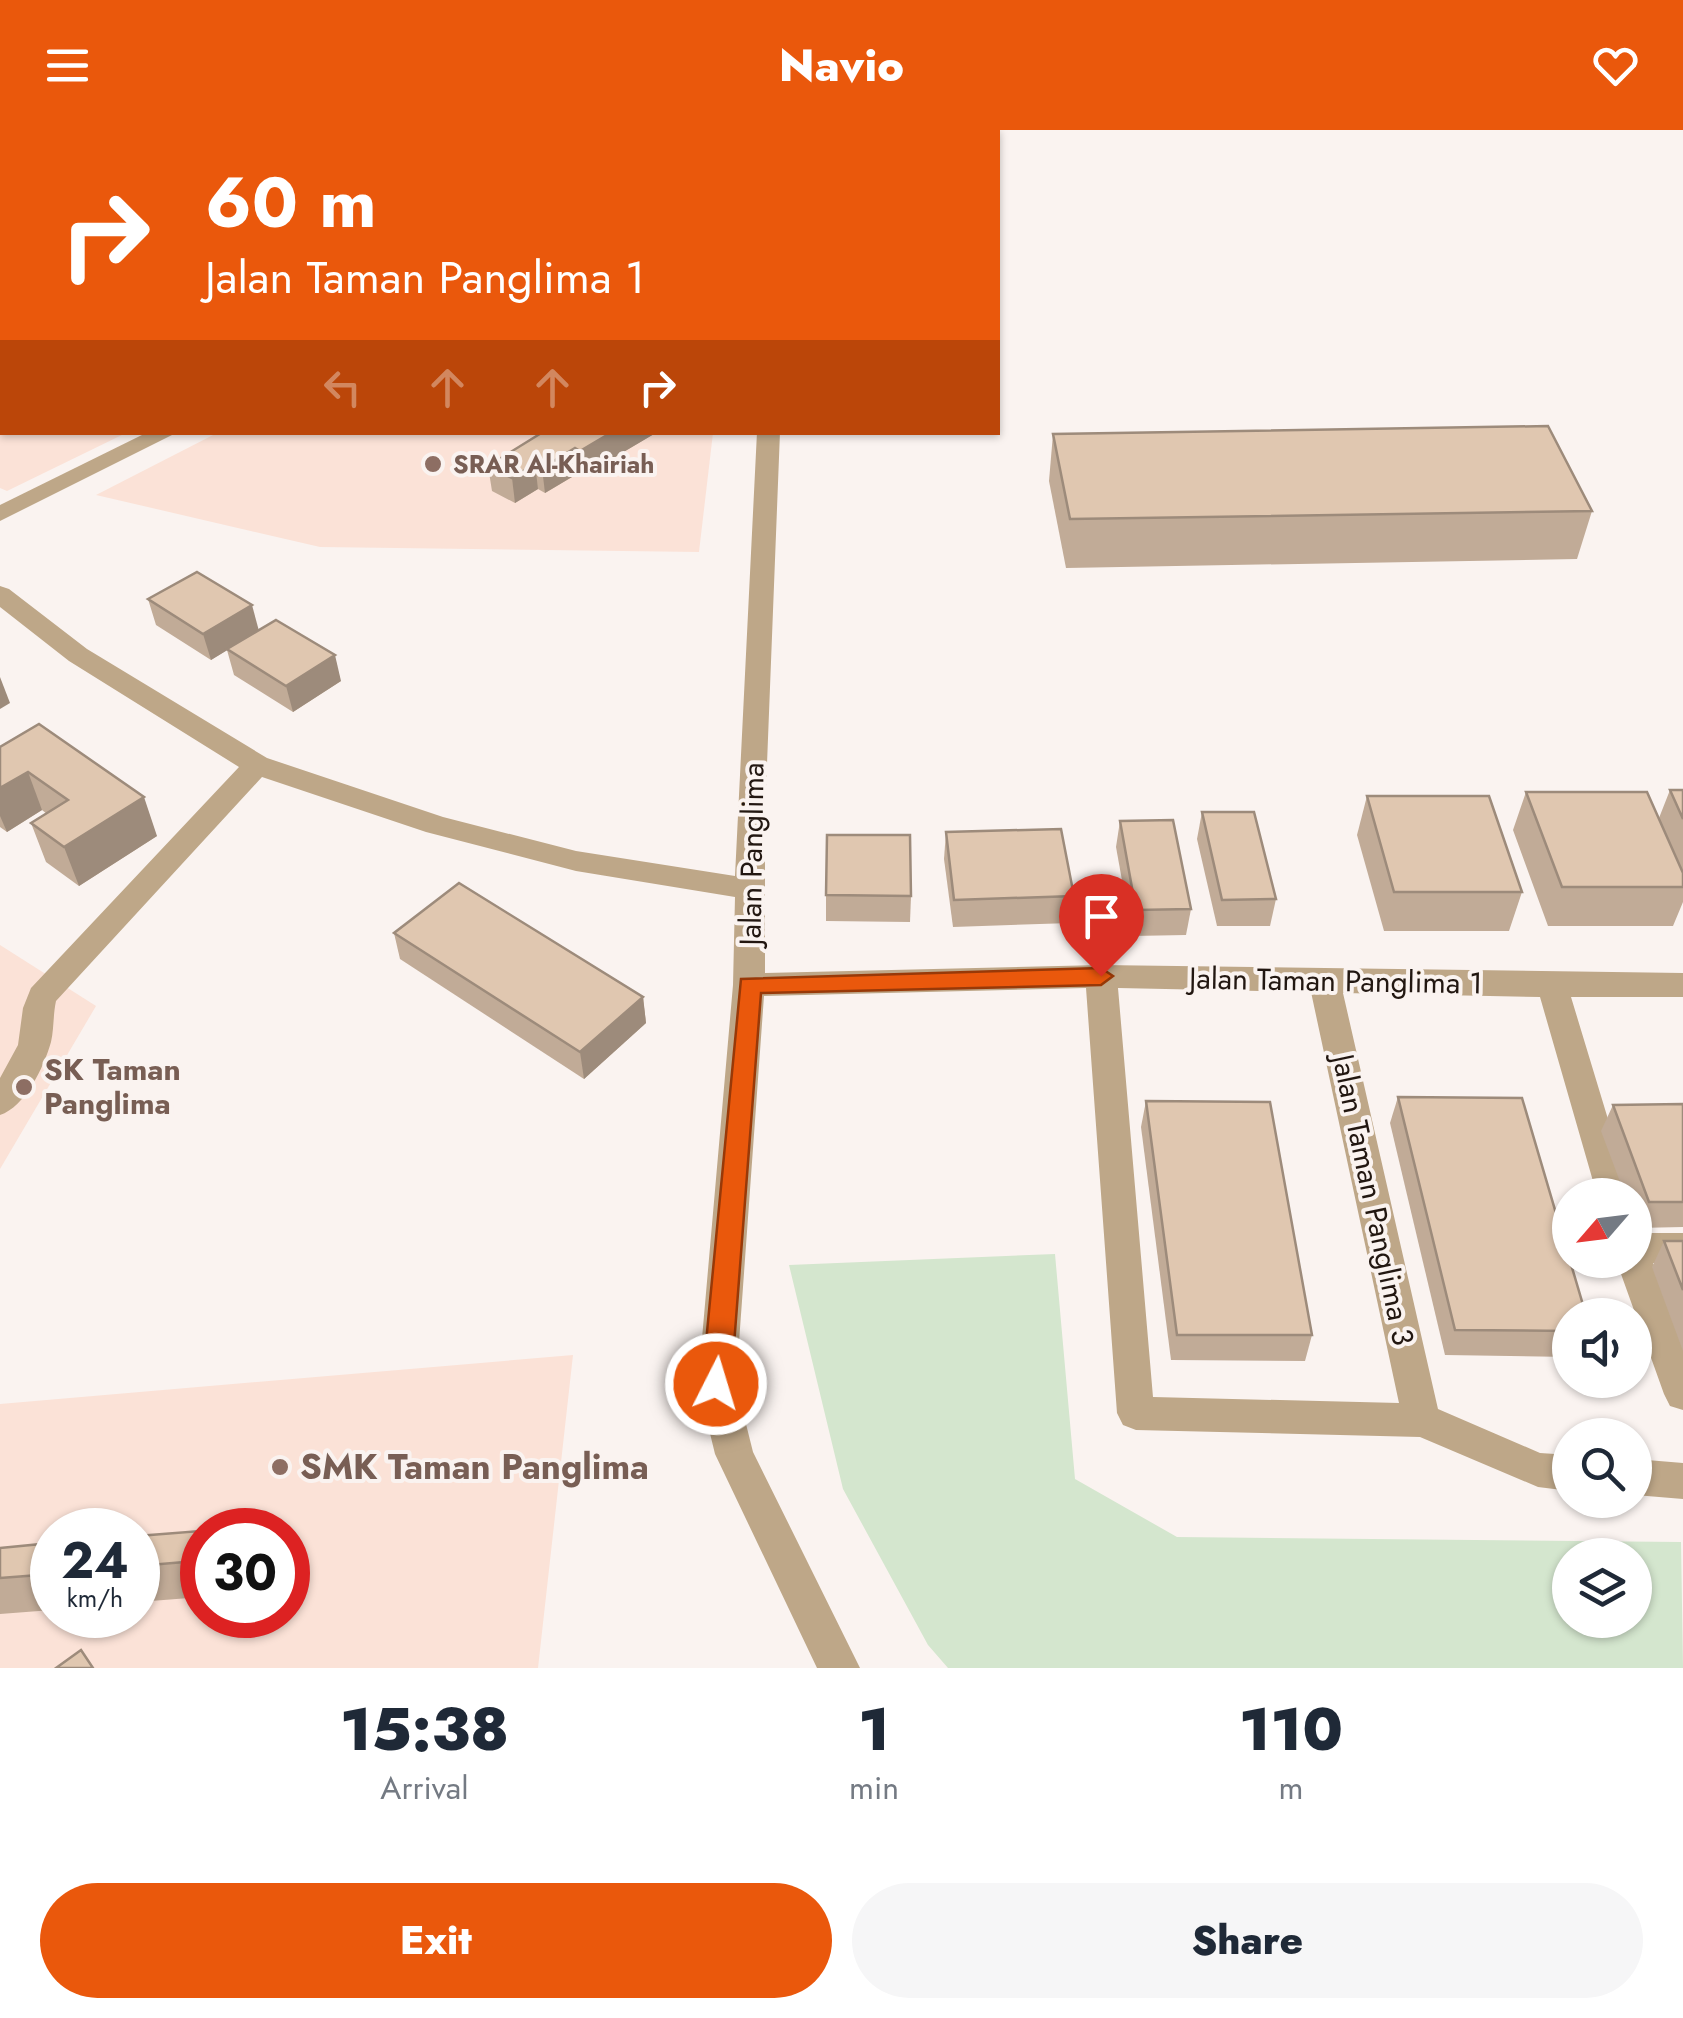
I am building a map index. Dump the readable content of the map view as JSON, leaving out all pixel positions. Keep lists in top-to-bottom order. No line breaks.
{"streets":{"street":["Jalan Panglima","Jalan Taman Panglima 1","Jalan Taman Panglima 3"]},"crossings":[["Jalan Panglima","Jalan Taman Panglima 1"],["Jalan Taman Panglima 1","Jalan Taman Panglima 3"]],"places":["SRAR Al-Khairiah","SK Taman Panglima","SMK Taman Panglima"],"north":"bottom left","page":{"header":"Navio","turn":["60 m","Jalan Taman Panglima 1"],"speed":"24 km/h","limit":"30","eta":["15:38","Arrival","1","min","110","m"],"buttons":["Exit","Share"]}}
